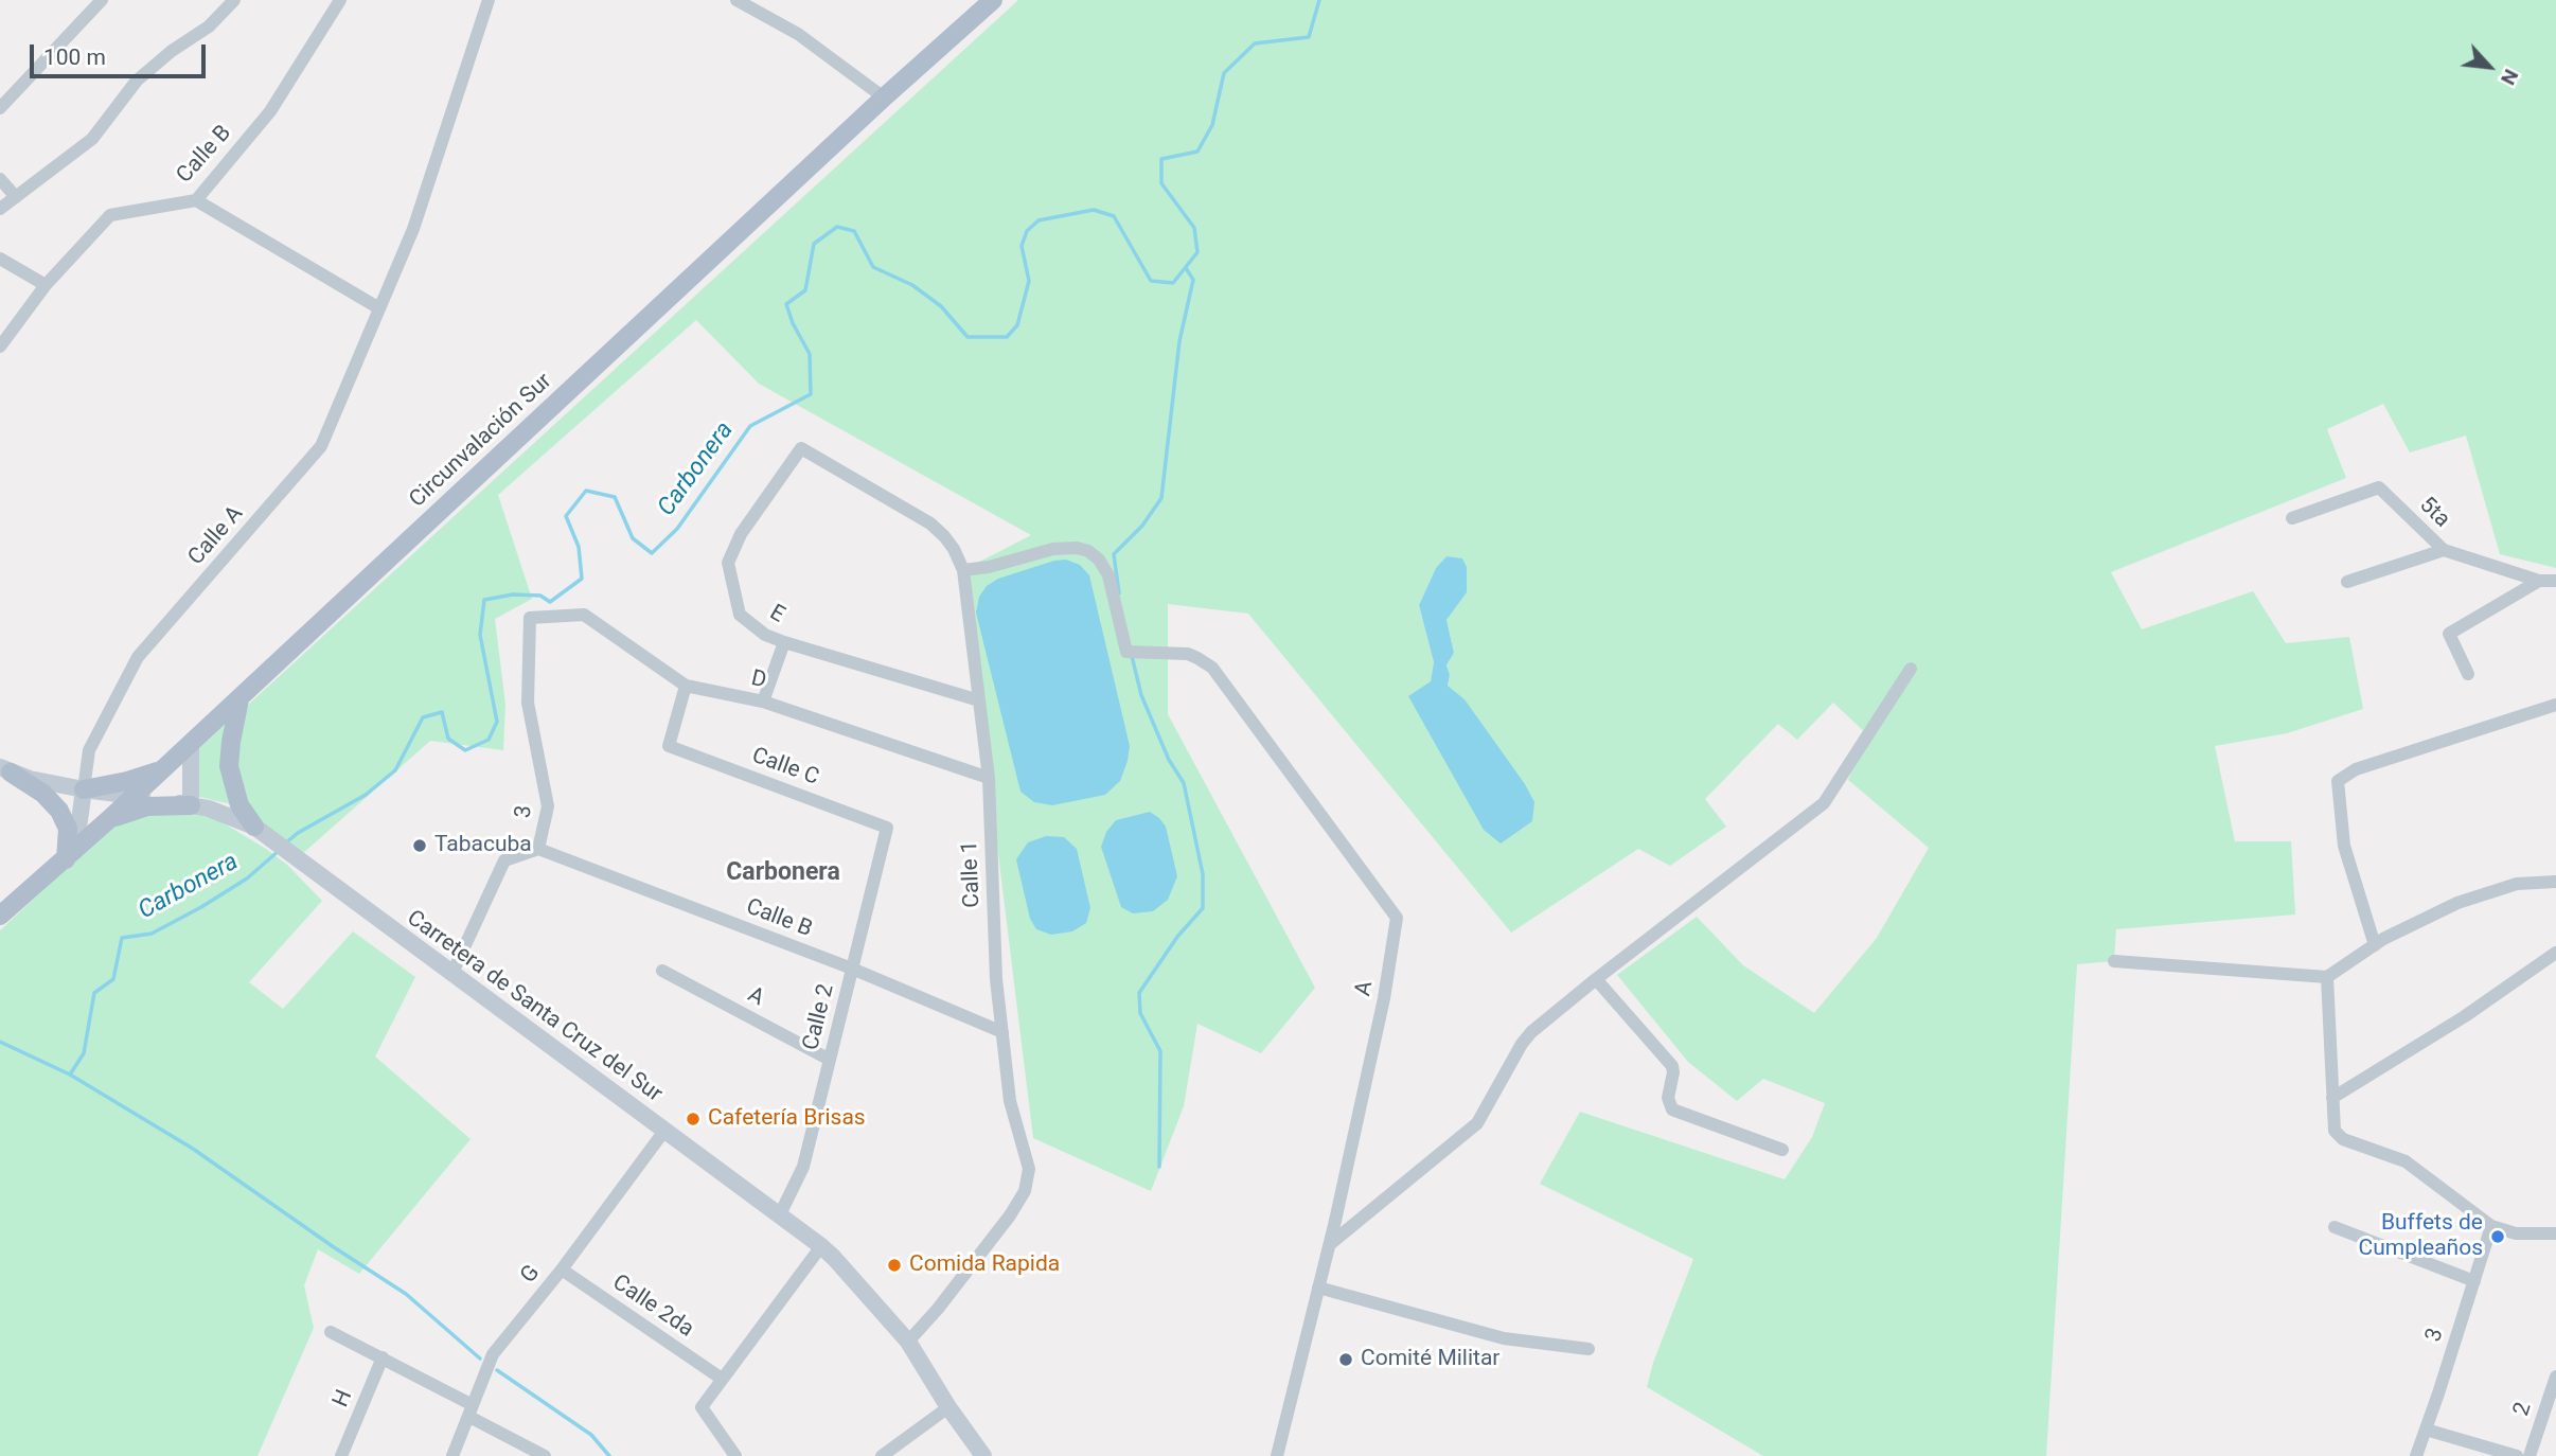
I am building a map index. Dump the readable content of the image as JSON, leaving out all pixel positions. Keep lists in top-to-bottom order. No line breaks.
{"streets":{"main road":["Circunvalación Sur","Carretera de Santa Cruz del Sur"],"street":["Calle B","5ta","Calle A","E","D","Calle C","3","Calle 1","A","Calle 2","G","Calle 2da","H","2"]},"crossings":[["Calle B","3"],["Calle B","Calle 1"],["Calle B","Calle 2"],["Circunvalación Sur","Carretera de Santa Cruz del Sur"],["Calle A","Carretera de Santa Cruz del Sur"],["E","Calle 1"],["D","Calle C"],["D","3"],["D","Calle 1"],["Calle C","Calle 2"],["3","Carretera de Santa Cruz del Sur"],["Calle 1","A"],["Calle 1","Carretera de Santa Cruz del Sur"],["A","Calle 2"],["Carretera de Santa Cruz del Sur","Calle 2"],["Carretera de Santa Cruz del Sur","G"],["G","Calle 2da"]],"districts":["Carbonera"],"water":["Carbonera"],"places":["Tabacuba","Cafetería Brisas","Buffets de Cumpleaños","Comida Rapida","Comité Militar"],"scale_bar":"100 m","north":"bottom right"}
